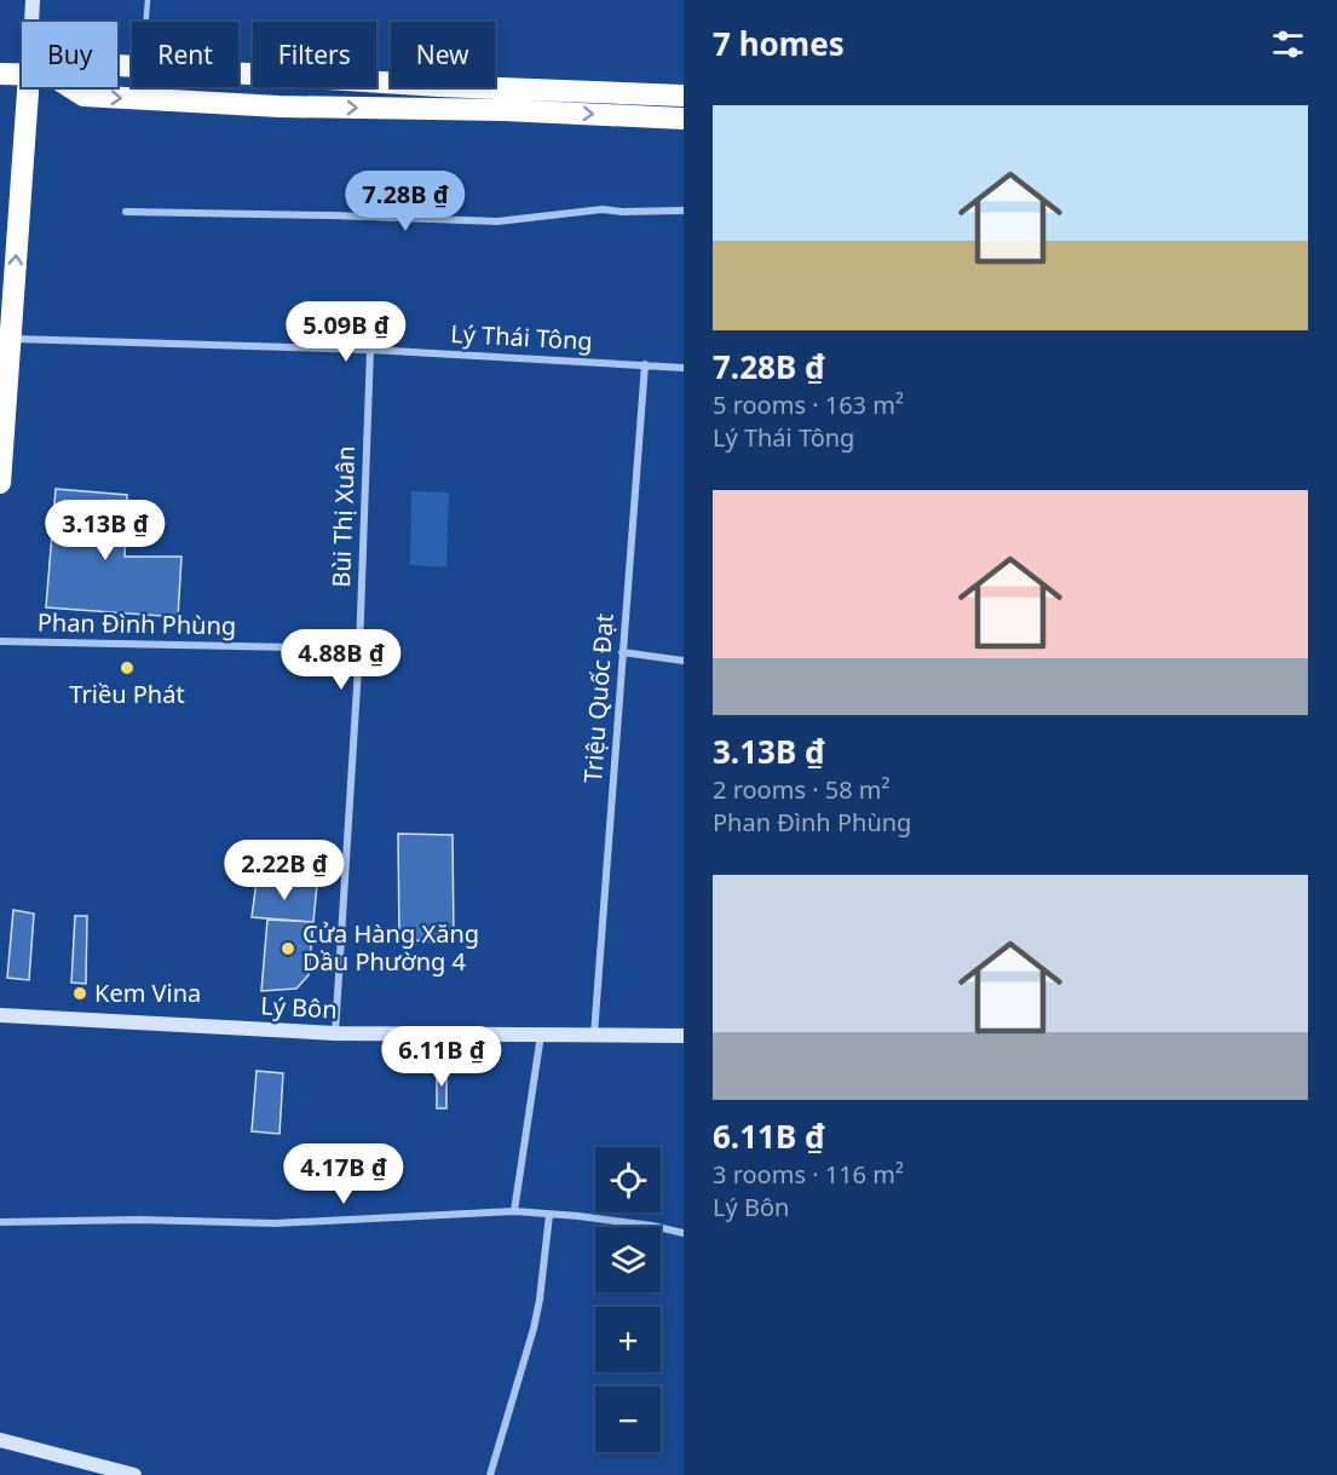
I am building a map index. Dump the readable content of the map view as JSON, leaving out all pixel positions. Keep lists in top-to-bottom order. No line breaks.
{"streets":{"street":["Lý Thái Tông","Bùi Thị Xuân","Phan Đình Phùng","Triệu Quốc Đạt","Lý Bôn"]},"crossings":[["Lý Thái Tông","Bùi Thị Xuân"],["Lý Thái Tông","Triệu Quốc Đạt"],["Bùi Thị Xuân","Phan Đình Phùng"],["Bùi Thị Xuân","Lý Bôn"],["Triệu Quốc Đạt","Lý Bôn"]],"places":["Triều Phát","Cửa Hàng Xăng Dầu Phường 4","Kem Vina"],"page":{"heading":"7 homes","chip":["Buy","Rent","Filters","New"],"list":[{"name":"7.28B ₫","note":"5 rooms · 163 m² · Lý Thái Tông"},{"name":"3.13B ₫","note":"2 rooms · 58 m² · Phan Đình Phùng"},{"name":"6.11B ₫","note":"3 rooms · 116 m² · Lý Bôn"}],"price":["7.28B ₫","5.09B ₫","3.13B ₫","4.88B ₫","2.22B ₫","6.11B ₫","4.17B ₫"],"map_buttons":["+","−"]}}
